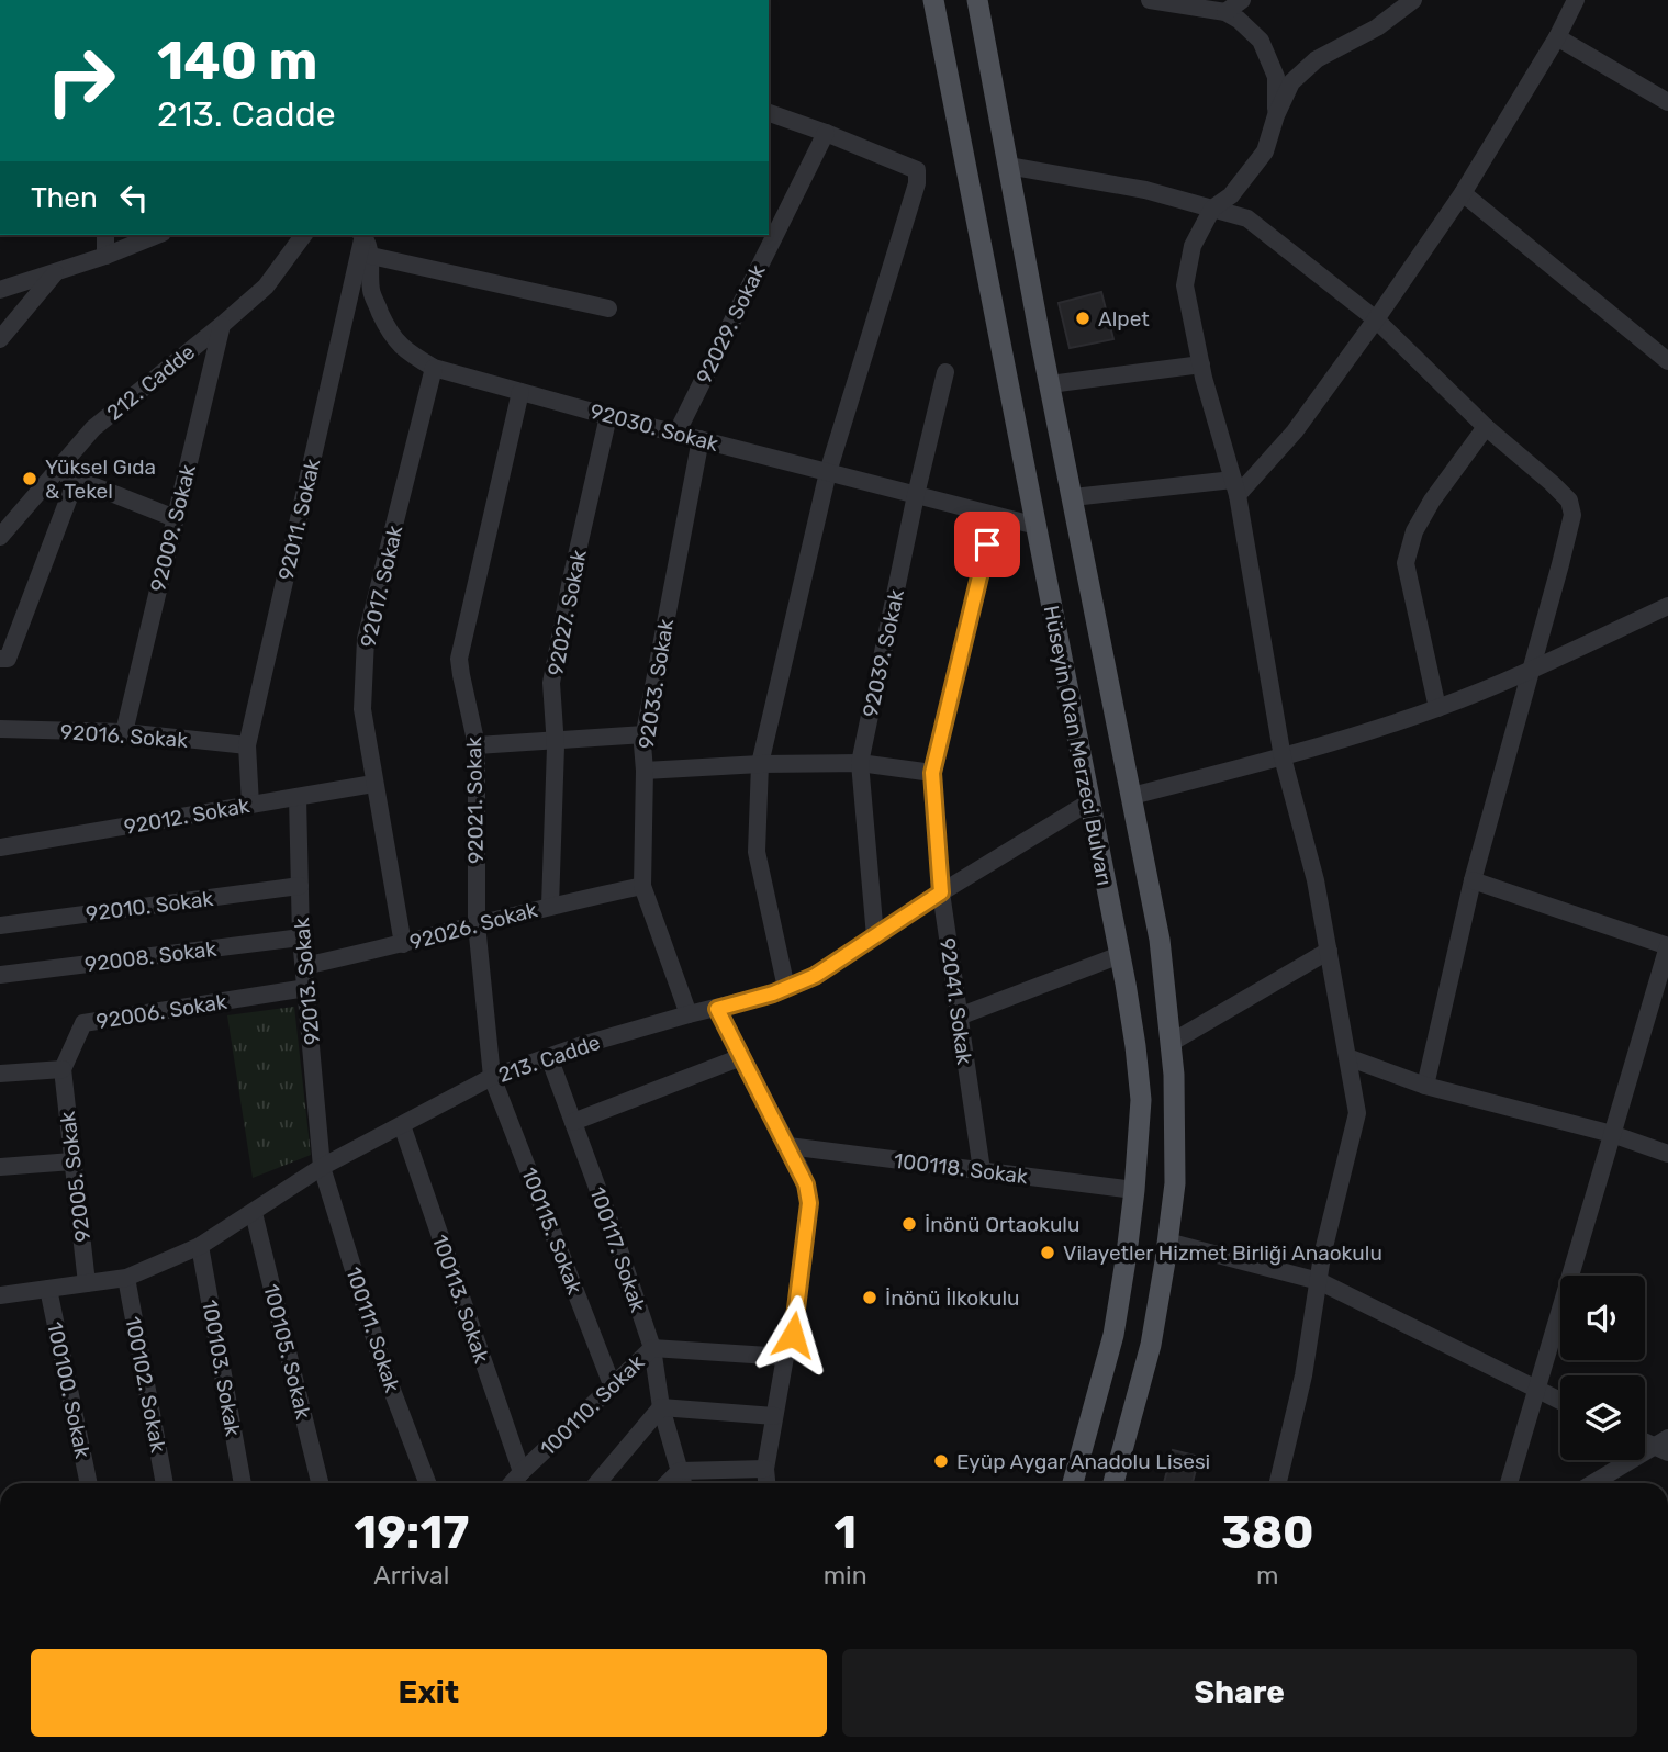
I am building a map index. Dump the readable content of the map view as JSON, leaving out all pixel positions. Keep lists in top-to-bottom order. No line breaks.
{"streets":{"main road":["Hüseyin Okan Merzeci Bulvarı"],"street":["92029. Sokak","212. Cadde","92030. Sokak","92011. Sokak","92009. Sokak","92017. Sokak","92027. Sokak","92039. Sokak","92033. Sokak","92016. Sokak","92021. Sokak","92012. Sokak","92010. Sokak","92026. Sokak","92008. Sokak","92013. Sokak","92041. Sokak","92006. Sokak","213. Cadde","100118. Sokak","92005. Sokak","100115. Sokak","100117. Sokak","100113. Sokak","100111. Sokak","100105. Sokak","100103. Sokak","100102. Sokak","100100. Sokak","100110. Sokak"]},"crossings":[["92029. Sokak","92030. Sokak"],["212. Cadde","92009. Sokak"],["92030. Sokak","92017. Sokak"],["92030. Sokak","92027. Sokak"],["92030. Sokak","92039. Sokak"],["92030. Sokak","92033. Sokak"],["92030. Sokak","Hüseyin Okan Merzeci Bulvarı"],["92030. Sokak","92021. Sokak"],["92030. Sokak","92041. Sokak"],["92011. Sokak","92016. Sokak"],["92011. Sokak","92012. Sokak"],["92009. Sokak","92016. Sokak"],["92017. Sokak","92012. Sokak"],["92017. Sokak","92026. Sokak"],["92027. Sokak","92026. Sokak"],["92039. Sokak","213. Cadde"],["92033. Sokak","92026. Sokak"],["92033. Sokak","213. Cadde"],["Hüseyin Okan Merzeci Bulvarı","213. Cadde"],["Hüseyin Okan Merzeci Bulvarı","100118. Sokak"],["92021. Sokak","92026. Sokak"],["92021. Sokak","213. Cadde"],["92021. Sokak","100115. Sokak"],["92012. Sokak","92013. Sokak"],["92010. Sokak","92013. Sokak"],["92026. Sokak","92013. Sokak"],["92008. Sokak","92013. Sokak"],["92013. Sokak","92006. Sokak"],["92013. Sokak","213. Cadde"],["92013. Sokak","100111. Sokak"],["92041. Sokak","213. Cadde"],["92041. Sokak","100118. Sokak"],["92006. Sokak","92005. Sokak"],["213. Cadde","92005. Sokak"],["213. Cadde","100115. Sokak"],["213. Cadde","100117. Sokak"],["213. Cadde","100113. Sokak"],["213. Cadde","100111. Sokak"],["213. Cadde","100105. Sokak"],["213. Cadde","100103. Sokak"],["213. Cadde","100102. Sokak"],["213. Cadde","100100. Sokak"],["100115. Sokak","100110. Sokak"],["100117. Sokak","100110. Sokak"],["100113. Sokak","100110. Sokak"]],"places":["Alpet","Yüksel Gıda & Tekel","İnönü Ortaokulu","Vilayetler Hizmet Birliği Anaokulu","İnönü İlkokulu","Eyüp Aygar Anadolu Lisesi"],"page":{"turn":["140 m","213. Cadde"],"then":"Then","eta":["19:17","Arrival","1","min","380","m"],"buttons":["Exit","Share"]}}
